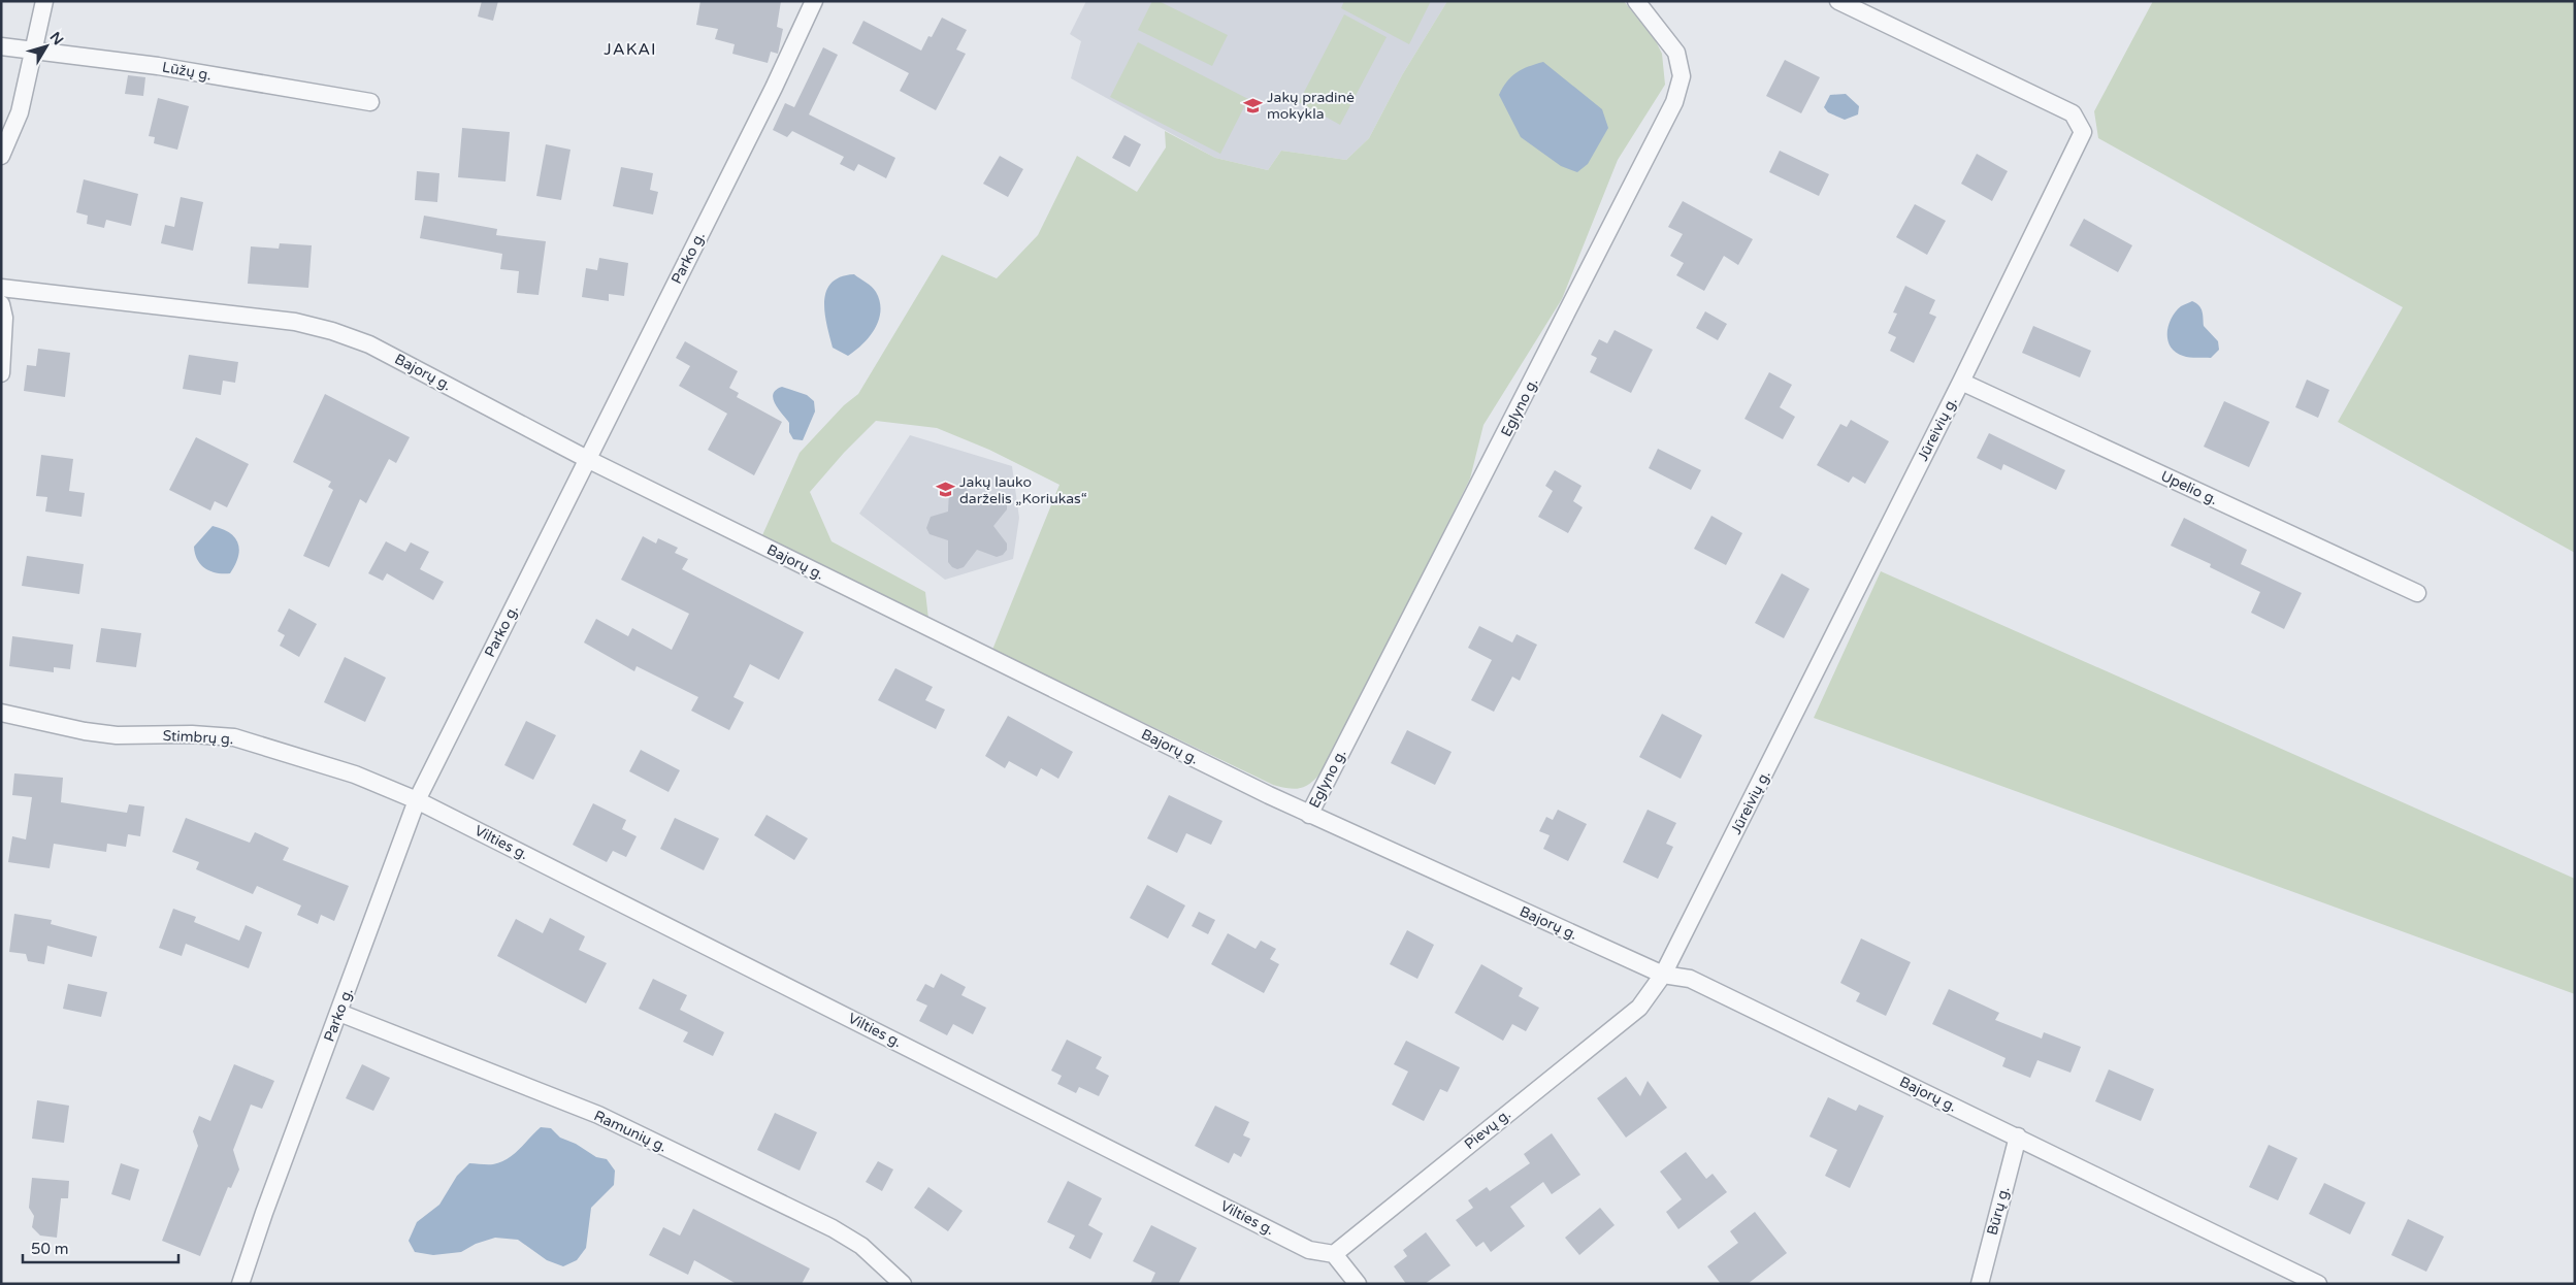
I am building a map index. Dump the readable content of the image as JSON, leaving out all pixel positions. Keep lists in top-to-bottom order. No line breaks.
{"streets":{"street":["Lūžų g.","Parko g.","Bajorų g.","Eglyno g.","Jūreivių g.","Upelio g.","Stimbrų g.","Vilties g.","Pievų g.","Ramunių g.","Būrų g."]},"crossings":[["Parko g.","Bajorų g."],["Parko g.","Stimbrų g."],["Parko g.","Vilties g."],["Parko g.","Ramunių g."],["Bajorų g.","Eglyno g."],["Bajorų g.","Jūreivių g."],["Bajorų g.","Pievų g."],["Bajorų g.","Būrų g."],["Jūreivių g.","Upelio g."],["Jūreivių g.","Pievų g."],["Stimbrų g.","Vilties g."],["Vilties g.","Pievų g."]],"districts":["JAKAI"],"places":{"school or university":["Jakų pradinė mokykla","Jakų lauko darželis „Koriukas“"]},"scale_bar":"50 m","north":"top right"}
